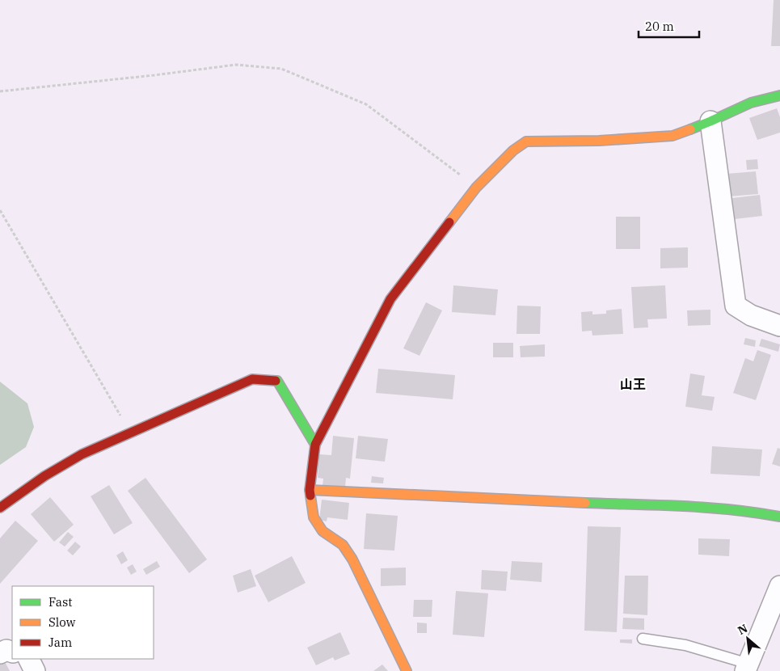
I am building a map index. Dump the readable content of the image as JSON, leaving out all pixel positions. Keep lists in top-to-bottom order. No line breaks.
{"districts":["山王"],"legend":["Fast","Slow","Jam"],"scale_bar":"20 m","north":"top left"}
